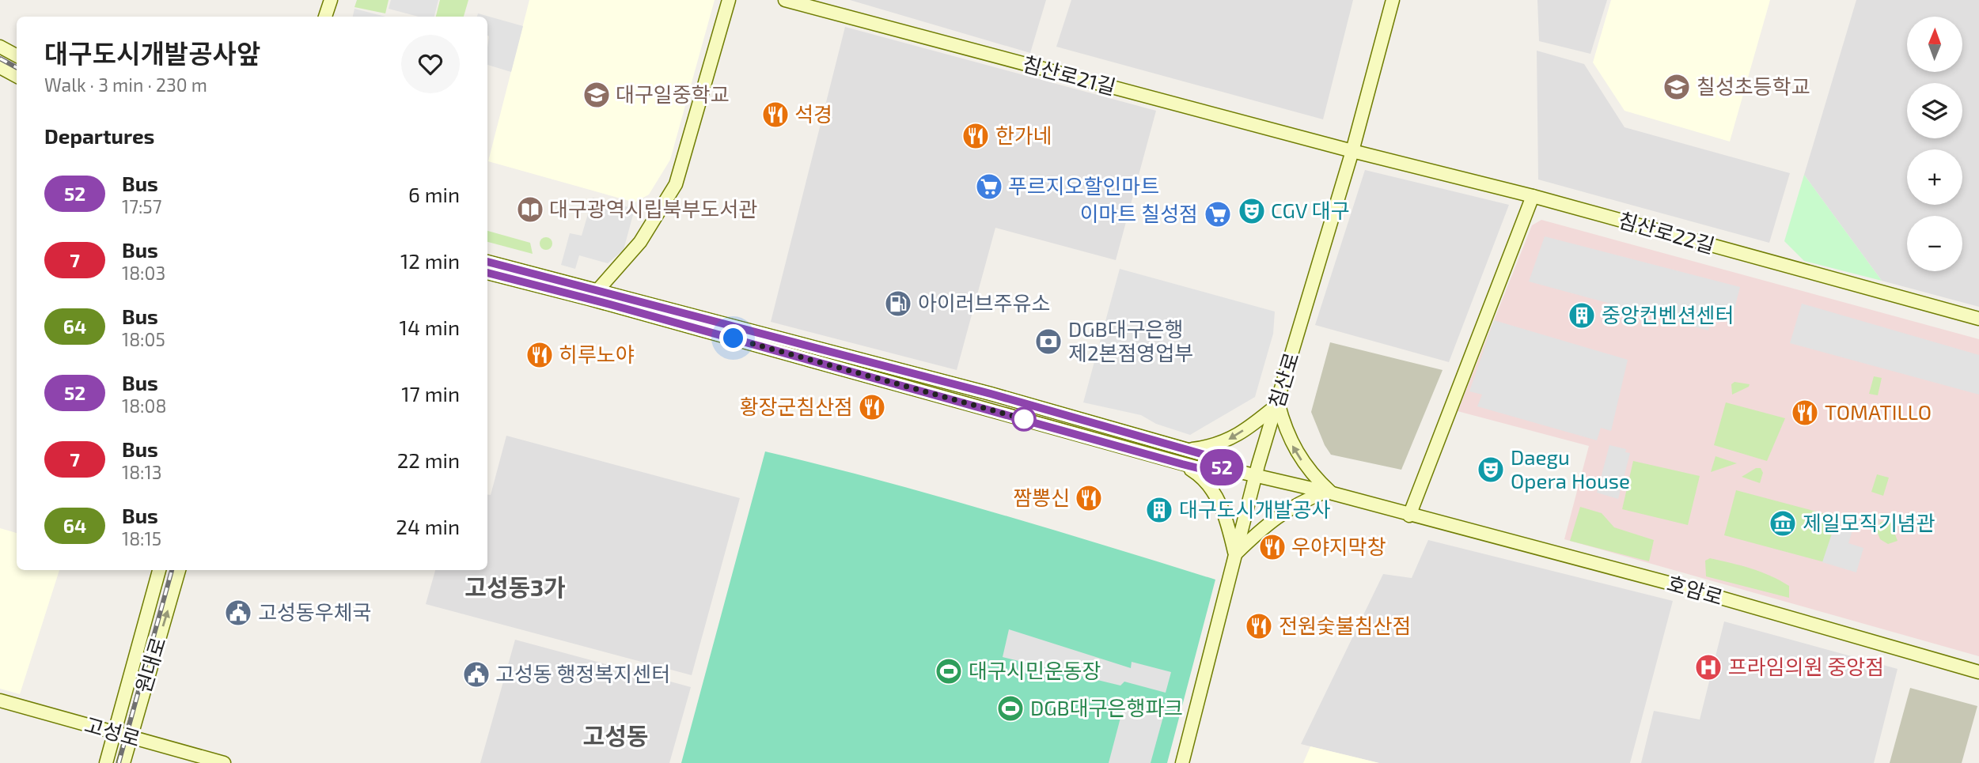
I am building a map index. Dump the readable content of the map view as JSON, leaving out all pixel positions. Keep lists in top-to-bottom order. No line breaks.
{"streets":{"main road":["침산로21길","침산로22길","침산로","호암로","원대로","고성로"]},"crossings":[["침산로21길","침산로22길"],["침산로21길","침산로"],["침산로22길","침산로"],["침산로","호암로"],["원대로","고성로"]],"districts":["고성동3가","고성동"],"places":{"school or university":["칠성초등학교","대구일중학교"],"restaurant":["석경","한가네","히루노야","황장군침산점","TOMATILLO","짬뽕신","우야지막창","전원숯불침산점"],"supermarket":["푸르지오할인마트","이마트 칠성점"],"library":["대구광역시립북부도서관"],"theatre":["CGV 대구","Daegu Opera House"],"fuel station":["아이러브주유소"],"building":["중앙컨벤션센터","대구도시개발공사"],"bank":["DGB대구은행 제2본점영업부"],"museum":["제일모직기념관"],"public building":["고성동우체국","고성동 행정복지센터"],"hospital":["프라임의원 중앙점"],"sports":["대구시민운동장","DGB대구은행파크"]},"lines":["bus line 52"],"north":"top","page":{"on_map":"52","map_buttons":["+","−"],"heading":[["대구도시개발공사앞","Walk · 3 min · 230 m"],"Departures"],"list":[{"mark":"52","name":"Bus","note":"17:57","value":"6 min"},{"mark":"7","name":"Bus","note":"18:03","value":"12 min"},{"mark":"64","name":"Bus","note":"18:05","value":"14 min"},{"mark":"52","name":"Bus","note":"18:08","value":"17 min"},{"mark":"7","name":"Bus","note":"18:13","value":"22 min"},{"mark":"64","name":"Bus","note":"18:15","value":"24 min"}]}}
